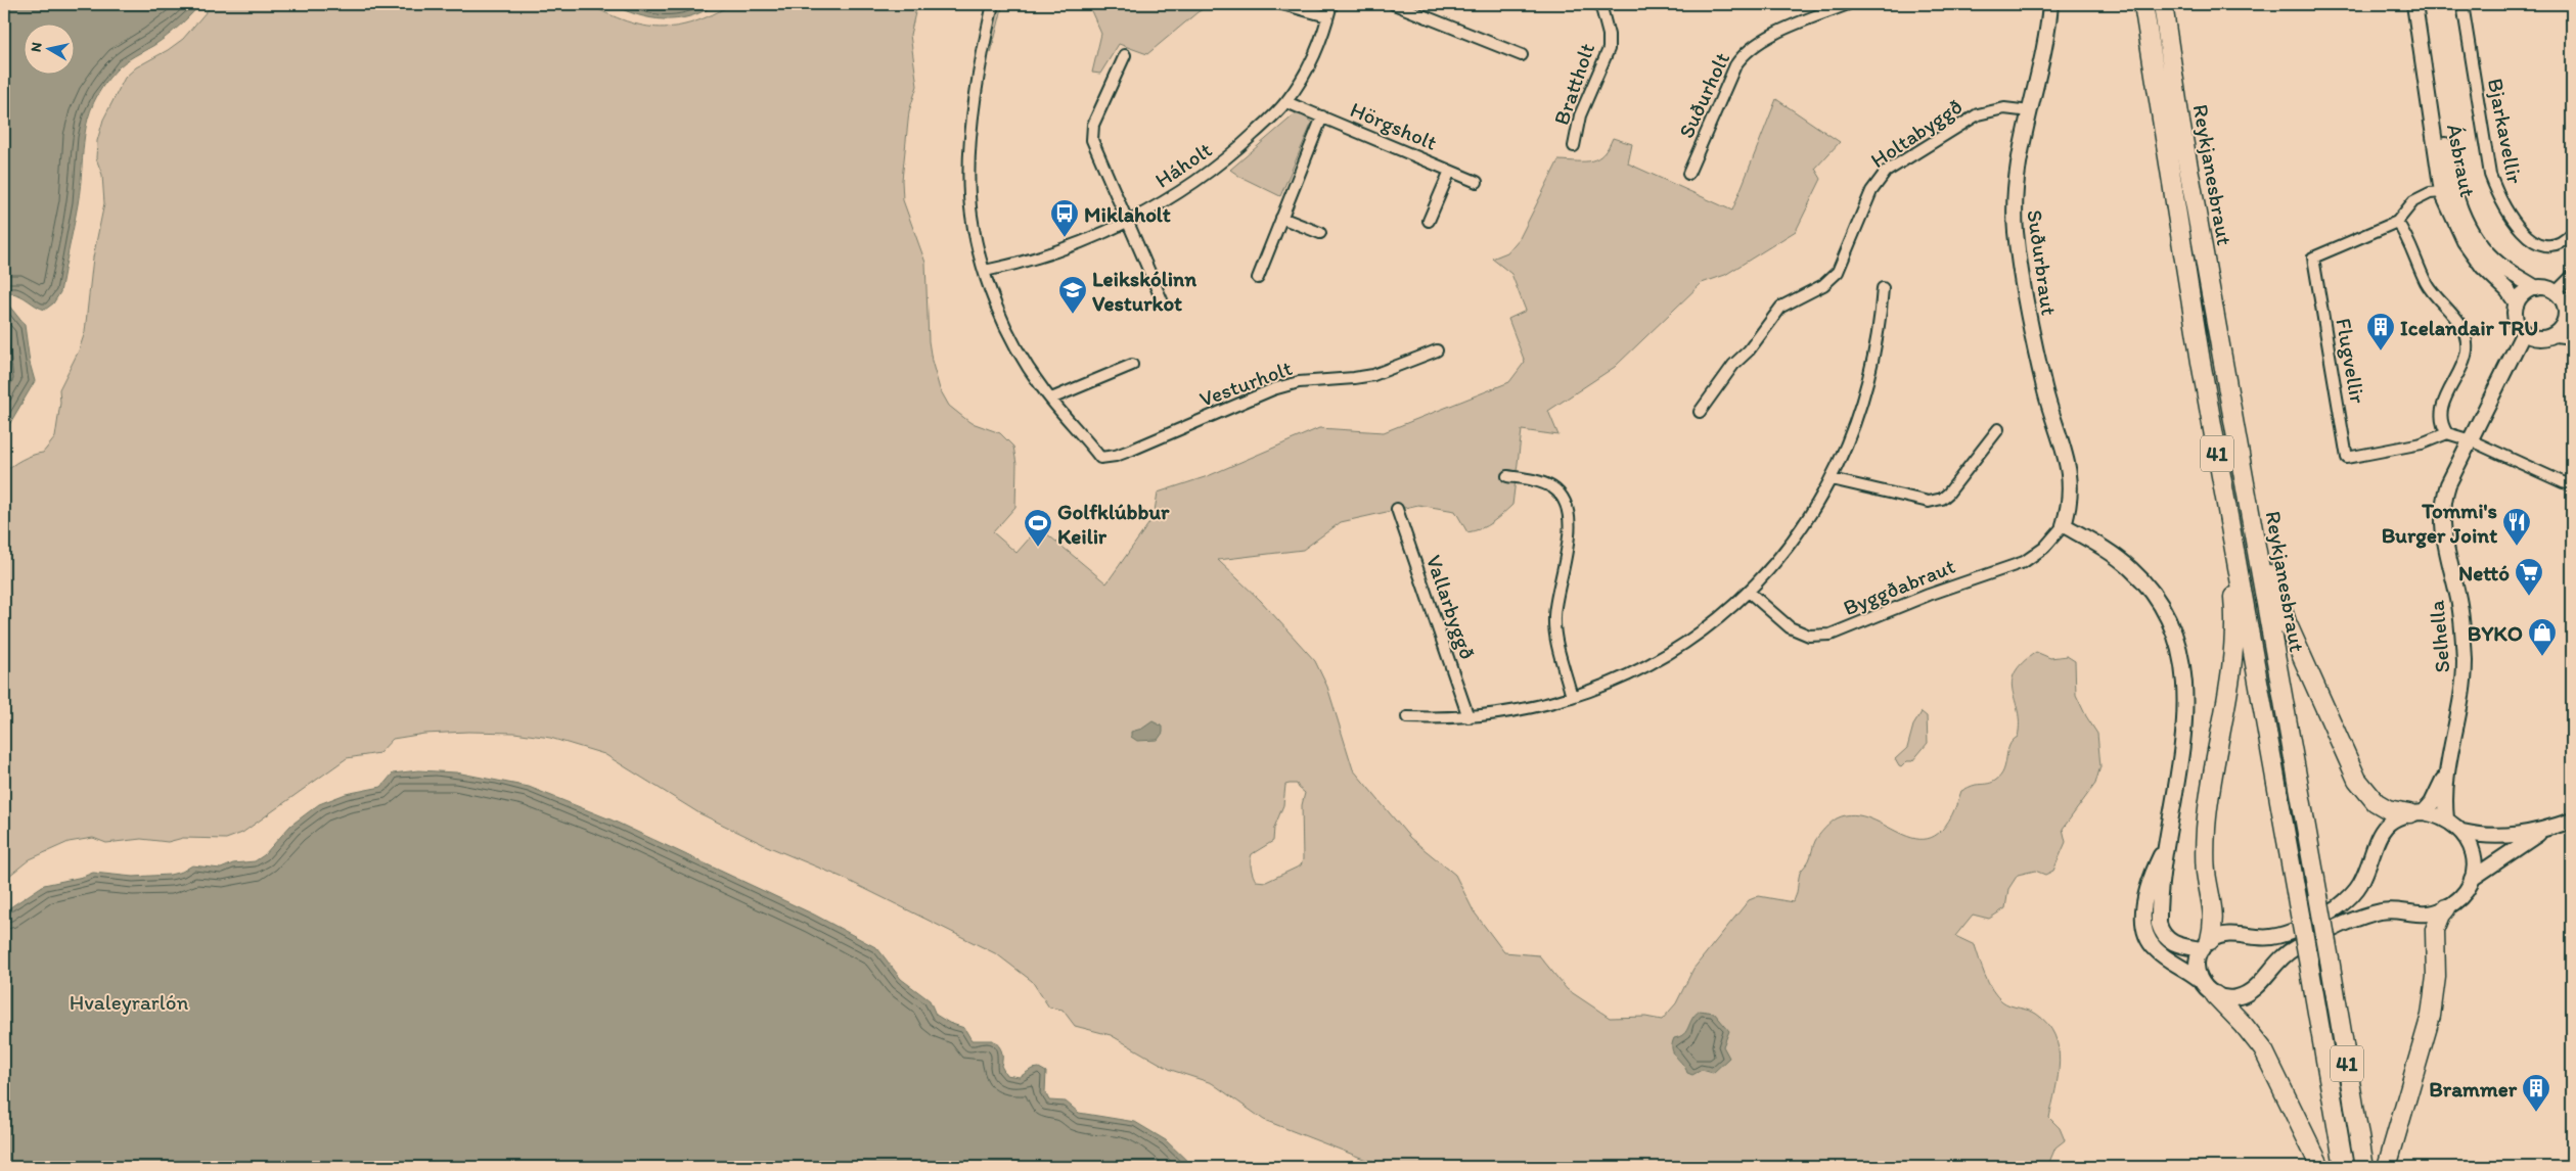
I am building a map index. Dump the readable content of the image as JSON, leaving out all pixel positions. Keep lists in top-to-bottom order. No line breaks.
{"streets":{"highway":["Reykjanesbraut","41"],"street":["Brattholt","Suðurholt","Hörgsholt","Bjarkavellir","Holtabyggð","Ásbraut","Háholt","Suðurbraut","Flugvellir","Vesturholt","Byggðabraut","Vallarbyggð","Selhella"]},"crossings":[["Hörgsholt","Háholt"],["Holtabyggð","Suðurbraut"],["Ásbraut","Flugvellir"],["Ásbraut","Selhella"],["Suðurbraut","Byggðabraut"]],"parks":["Hvaleyrarlón"],"places":{"bus stop":["Miklaholt"],"school or university":["Leikskólinn Vesturkot"],"building":["Icelandair TRU","Brammer"],"restaurant":["Tommi's Burger Joint"],"sports":["Golfklúbbur Keilir"],"supermarket":["Nettó"],"shop":["BYKO"]},"north":"left"}
